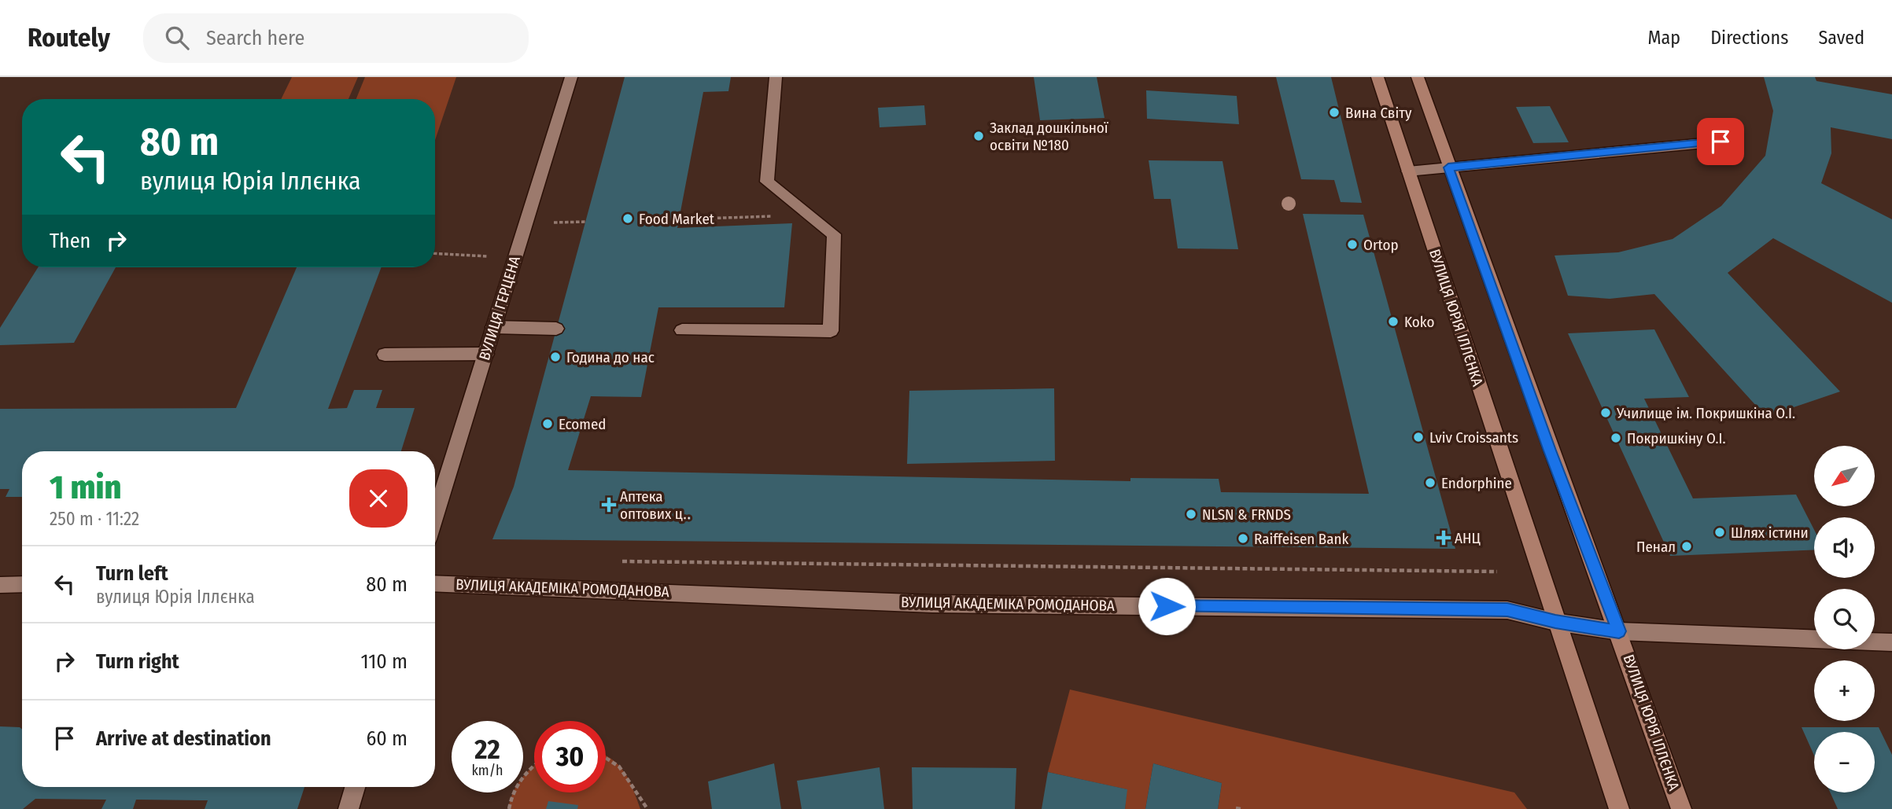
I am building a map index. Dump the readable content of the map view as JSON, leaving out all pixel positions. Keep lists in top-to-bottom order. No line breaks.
{"streets":{"main road":["ВУЛИЦЯ ЮРІЯ ІЛЛЄНКА"],"street":["ВУЛИЦЯ ГЕРЦЕНА","ВУЛИЦЯ АКАДЕМІКА РОМОДАНОВА"]},"crossings":[["ВУЛИЦЯ ЮРІЯ ІЛЛЄНКА","ВУЛИЦЯ АКАДЕМІКА РОМОДАНОВА"]],"places":{"other":["Вина Світу","Заклад дошкільної освіти №180","Food Market","Ortop","Koko","Година до нас","Училище ім. Покришкіна О.І.","Ecomed","Lviv Croissants","Покришкіну О.І.","Endorphine","NLSN & FRNDS","Шлях істини","Raiffeisen Bank","Пенал"],"health":["Аптека оптових ц‥","АНЦ"]},"north":"bottom left","page":{"header":"Routely","search":"Search here","nav":["Map","Directions","Saved"],"turn":["80 m","вулиця Юрія Іллєнка"],"then":"Then","map_buttons":["+","−"],"heading":["1 min","250 m · 11:22"],"list":[{"name":"Turn left","note":"вулиця Юрія Іллєнка","value":"80 m"},{"name":"Turn right","value":"110 m"},{"name":"Arrive at destination","value":"60 m"}],"speed":"22 km/h","limit":"30"}}
